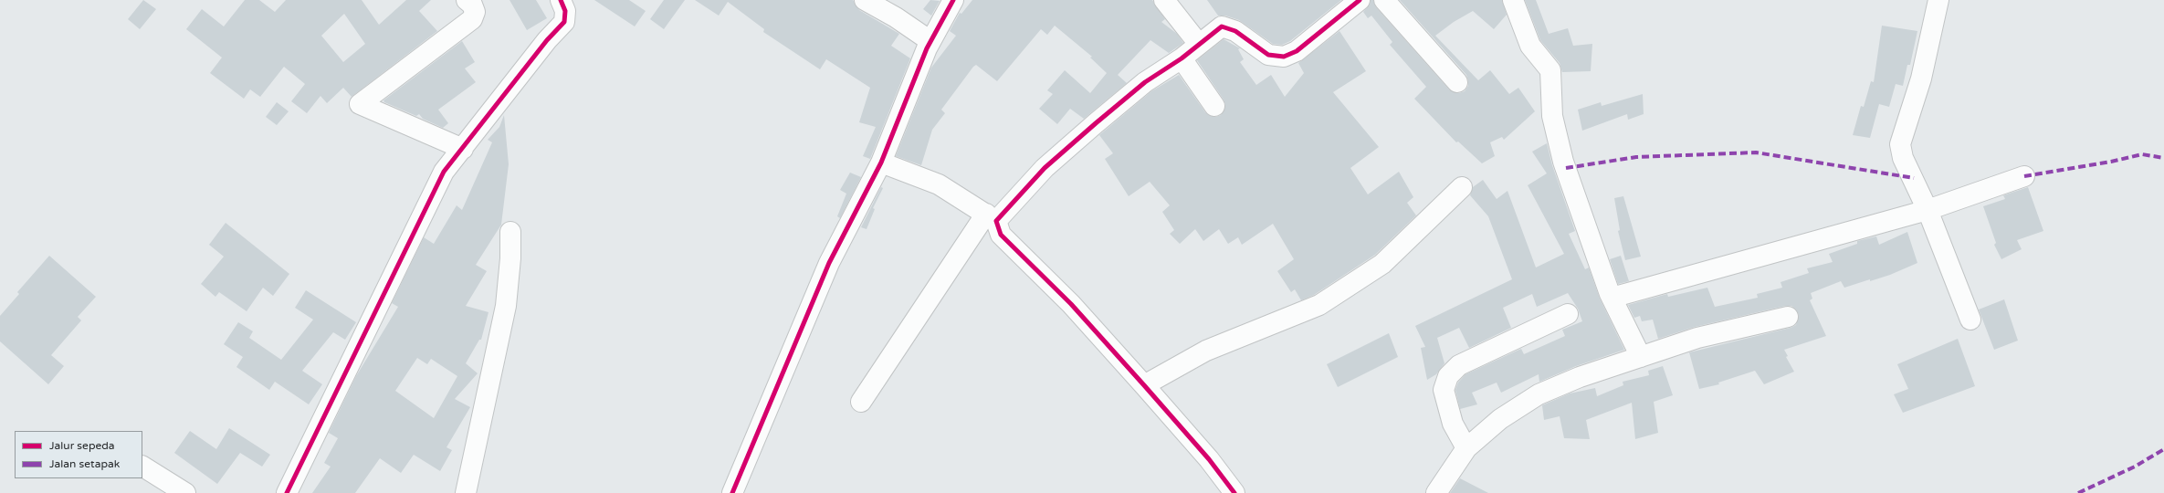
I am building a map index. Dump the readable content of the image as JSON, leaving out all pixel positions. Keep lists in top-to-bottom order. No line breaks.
{"legend":["Jalur sepeda","Jalan setapak"]}
